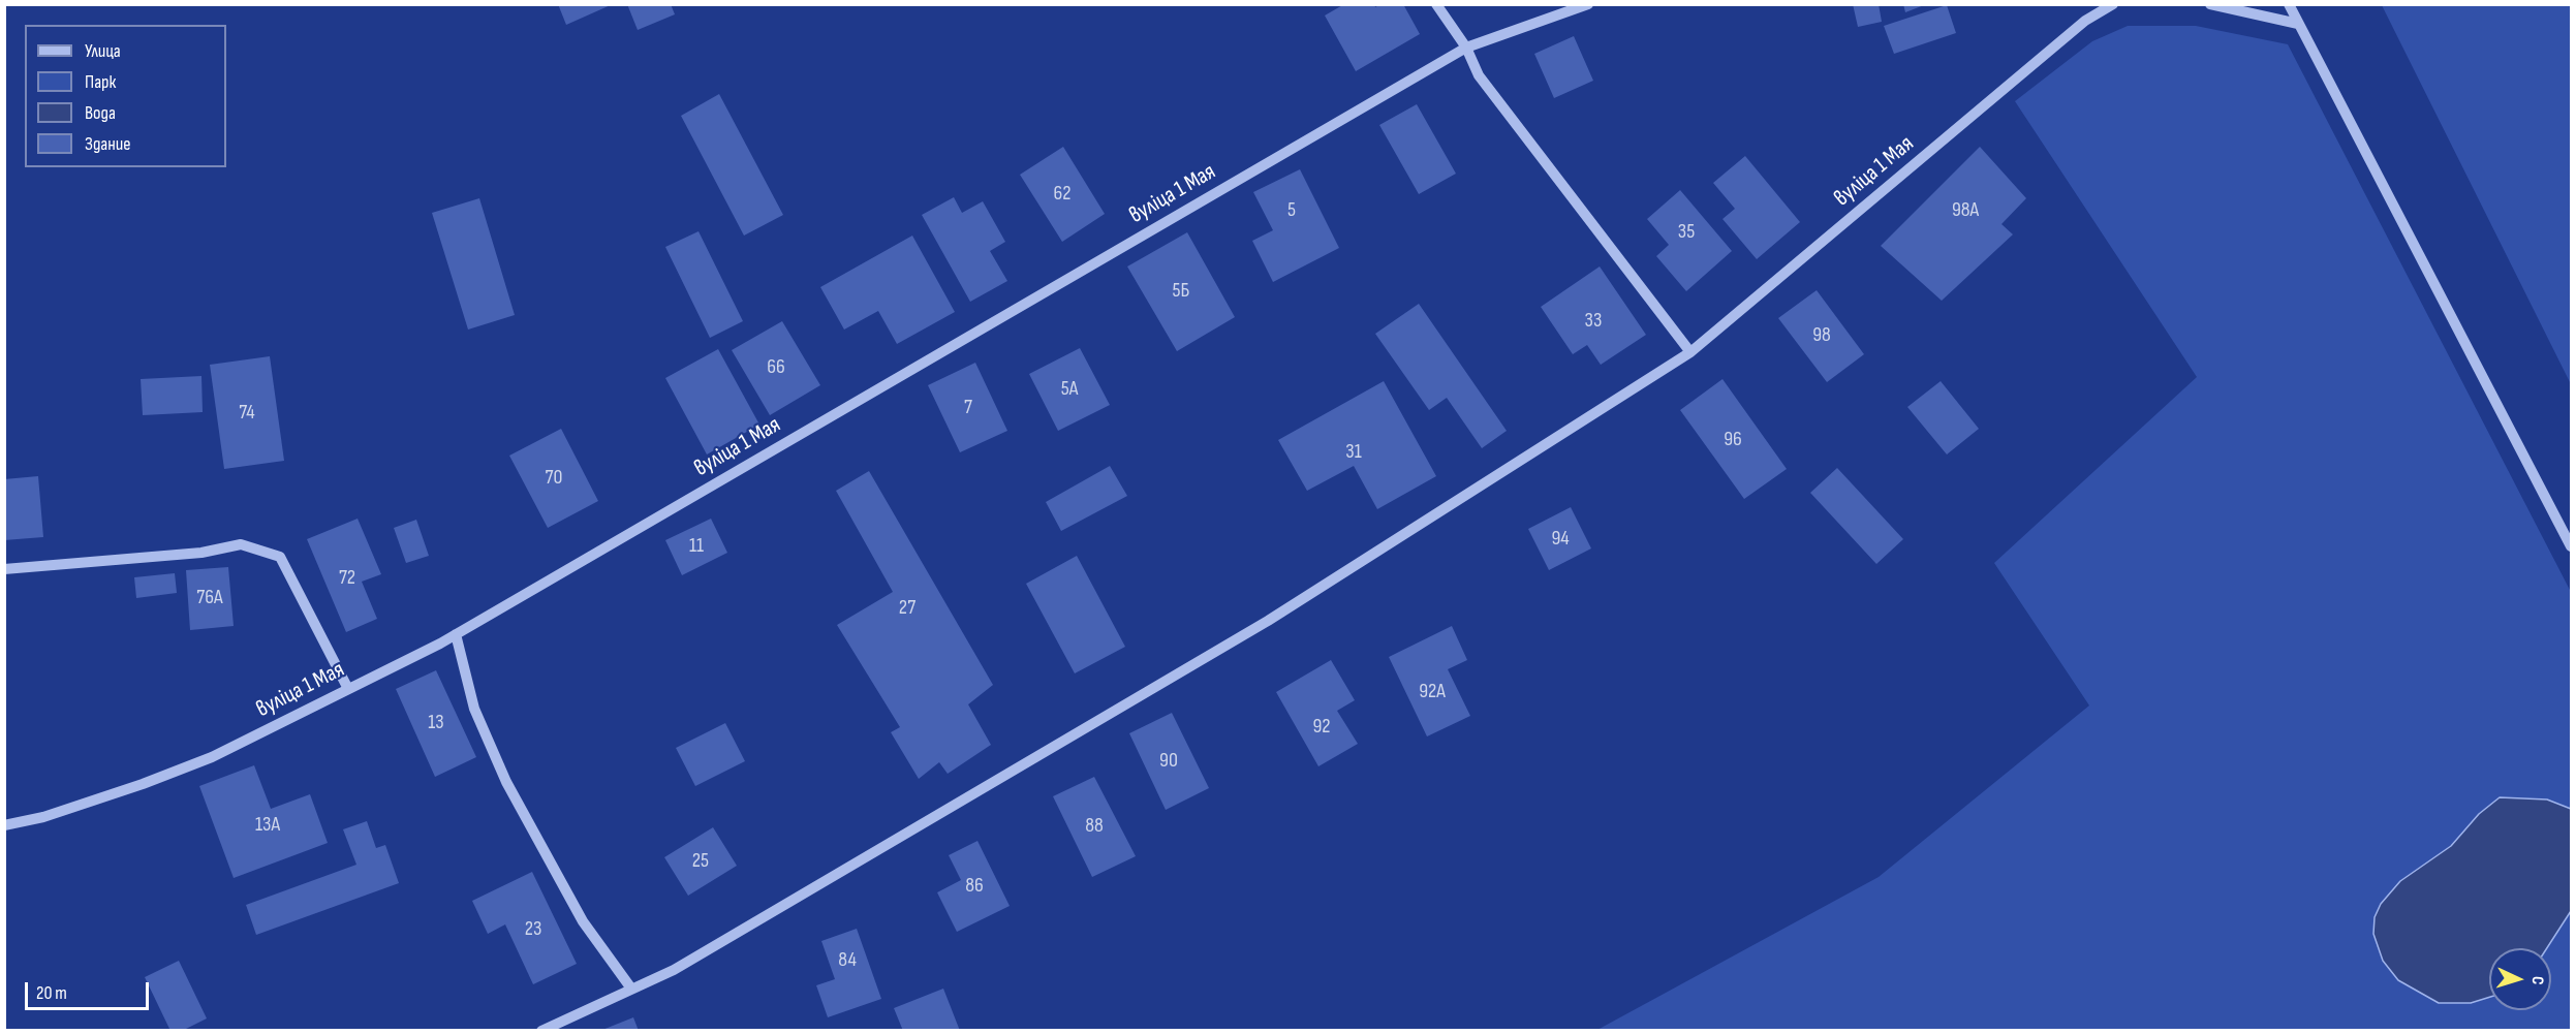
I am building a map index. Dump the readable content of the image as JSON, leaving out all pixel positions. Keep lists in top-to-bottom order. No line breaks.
{"streets":{"street":["вуліца 1 Мая"]},"house_numbers":["62","5","98А","35","5Б","33","98","66","5А","7","74","96","31","70","94","11","72","76А","27","92А","13","92","90","13А","88","25","86","23","84"],"legend":["Улица","Парк","Вода","Здание"],"scale_bar":"20 m","north":"right"}
